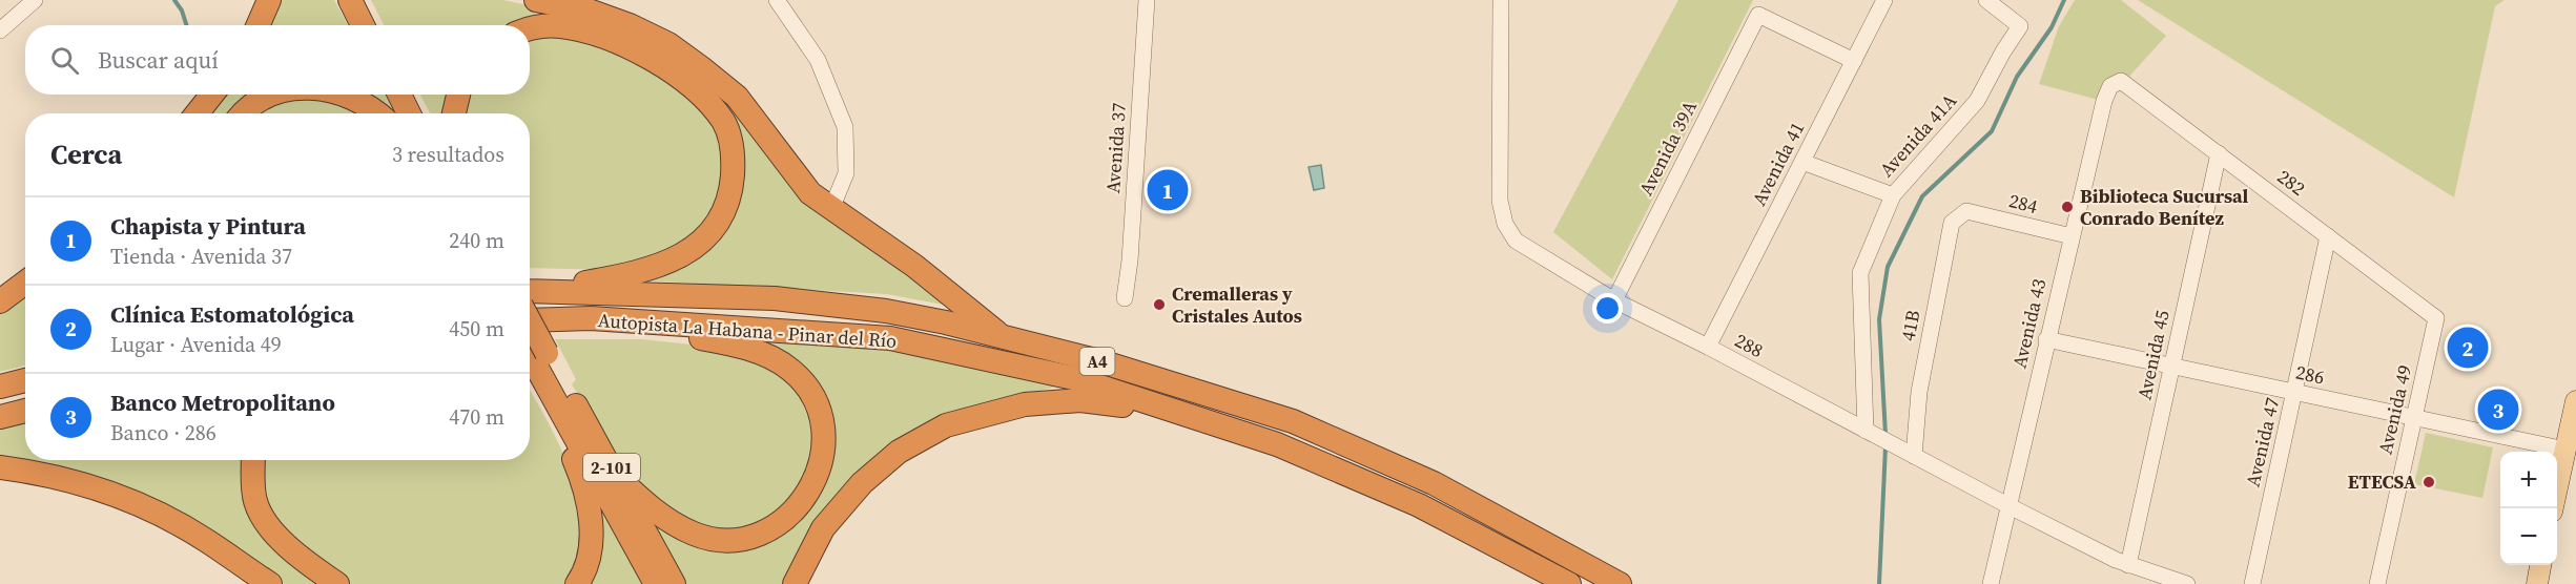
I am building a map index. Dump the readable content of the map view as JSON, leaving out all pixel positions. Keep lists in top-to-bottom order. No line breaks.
{"streets":{"highway":["Autopista La Habana - Pinar del Río","A4","2-101"],"street":["Avenida 41A","Avenida 37","Avenida 39A","Avenida 41","282","284","Avenida 43","41B","288","Avenida 45","286","Avenida 49","Avenida 47"]},"crossings":[["Avenida 41A","288"],["Avenida 39A","Avenida 41"],["Avenida 39A","288"],["Avenida 41","288"],["282","Avenida 43"],["282","Avenida 45"],["282","Avenida 49"],["282","Avenida 47"],["284","Avenida 43"],["284","41B"],["Avenida 43","288"],["Avenida 43","286"],["41B","288"],["288","Avenida 45"],["Avenida 45","286"],["286","Avenida 49"],["286","Avenida 47"]],"places":["Biblioteca Sucursal Conrado Benítez","Cremalleras y Cristales Autos","ETECSA"],"page":{"search":"Buscar aquí","heading":["Cerca","3 resultados"],"pins":["1","2","3"],"list":[{"mark":"1","name":"Chapista y Pintura","note":"Tienda · Avenida 37","value":"240 m"},{"mark":"2","name":"Clínica Estomatológica","note":"Lugar · Avenida 49","value":"450 m"},{"mark":"3","name":"Banco Metropolitano","note":"Banco · 286","value":"470 m"}],"map_buttons":["+","−"]}}
